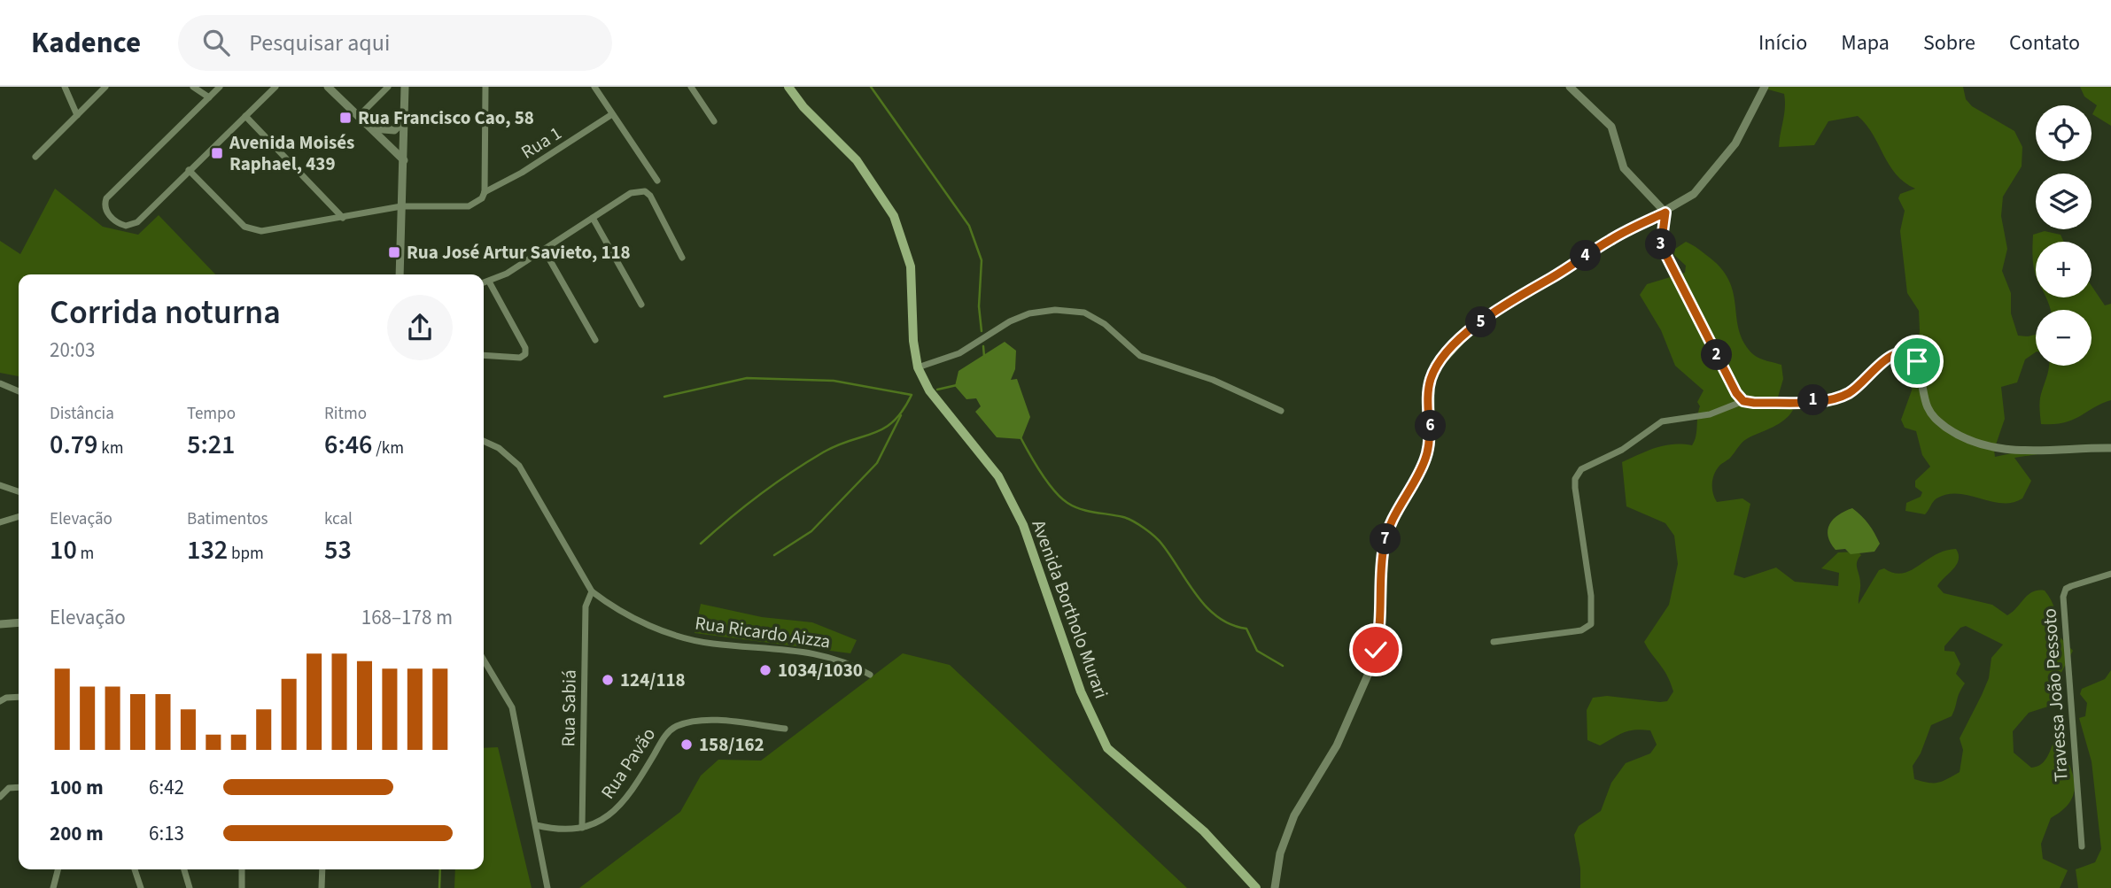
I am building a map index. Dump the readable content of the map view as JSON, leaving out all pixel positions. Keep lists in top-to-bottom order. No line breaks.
{"streets":{"main road":["Avenida Bortholo Murari"],"street":["Rua 1","Rua Ricardo Aizza","Travessa João Pessoto","Rua Sabiá","Rua Pavão"]},"crossings":[["Rua Ricardo Aizza","Rua Sabiá"],["Rua Sabiá","Rua Pavão"]],"places":{"transit":["Rua Francisco Cao, 58","Avenida Moisés Raphael, 439","Rua José Artur Savieto, 118"],"other":["1034/1030","124/118","158/162"]},"page":{"header":"Kadence","search":"Pesquisar aqui","nav":["Início","Mapa","Sobre","Contato"],"map_buttons":["+","−"],"pins":["3","4","5","2","1","6","7"],"heading":["Corrida noturna","20:03"],"stats":[["Distância","0.79 km"],["Tempo","5:21"],["Ritmo","6:46 /km"],["Elevação","10 m"],["Batimentos","132 bpm"],["kcal","53"]],"chart":["Elevação","168–178 m"],"list":[{"name":"100 m","note":"6:42"},{"name":"200 m","note":"6:13"}]}}
